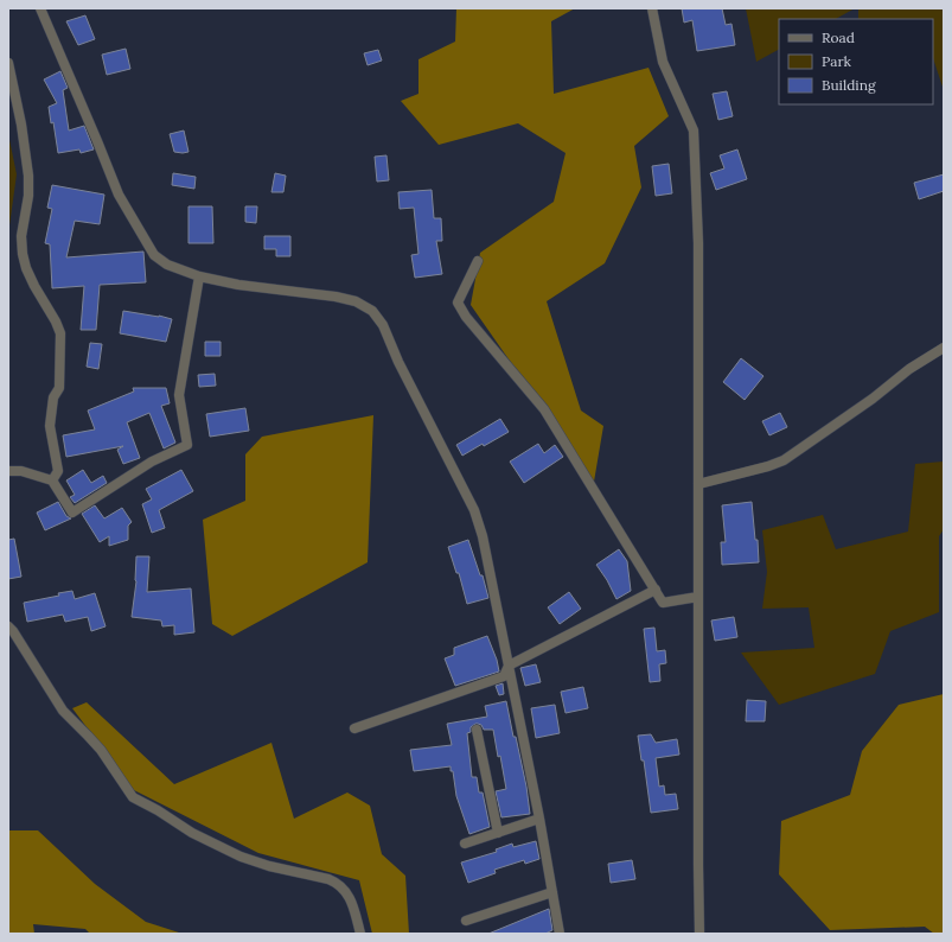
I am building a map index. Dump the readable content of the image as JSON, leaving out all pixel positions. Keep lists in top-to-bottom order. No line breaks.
{"legend":["Road","Park","Building"]}
